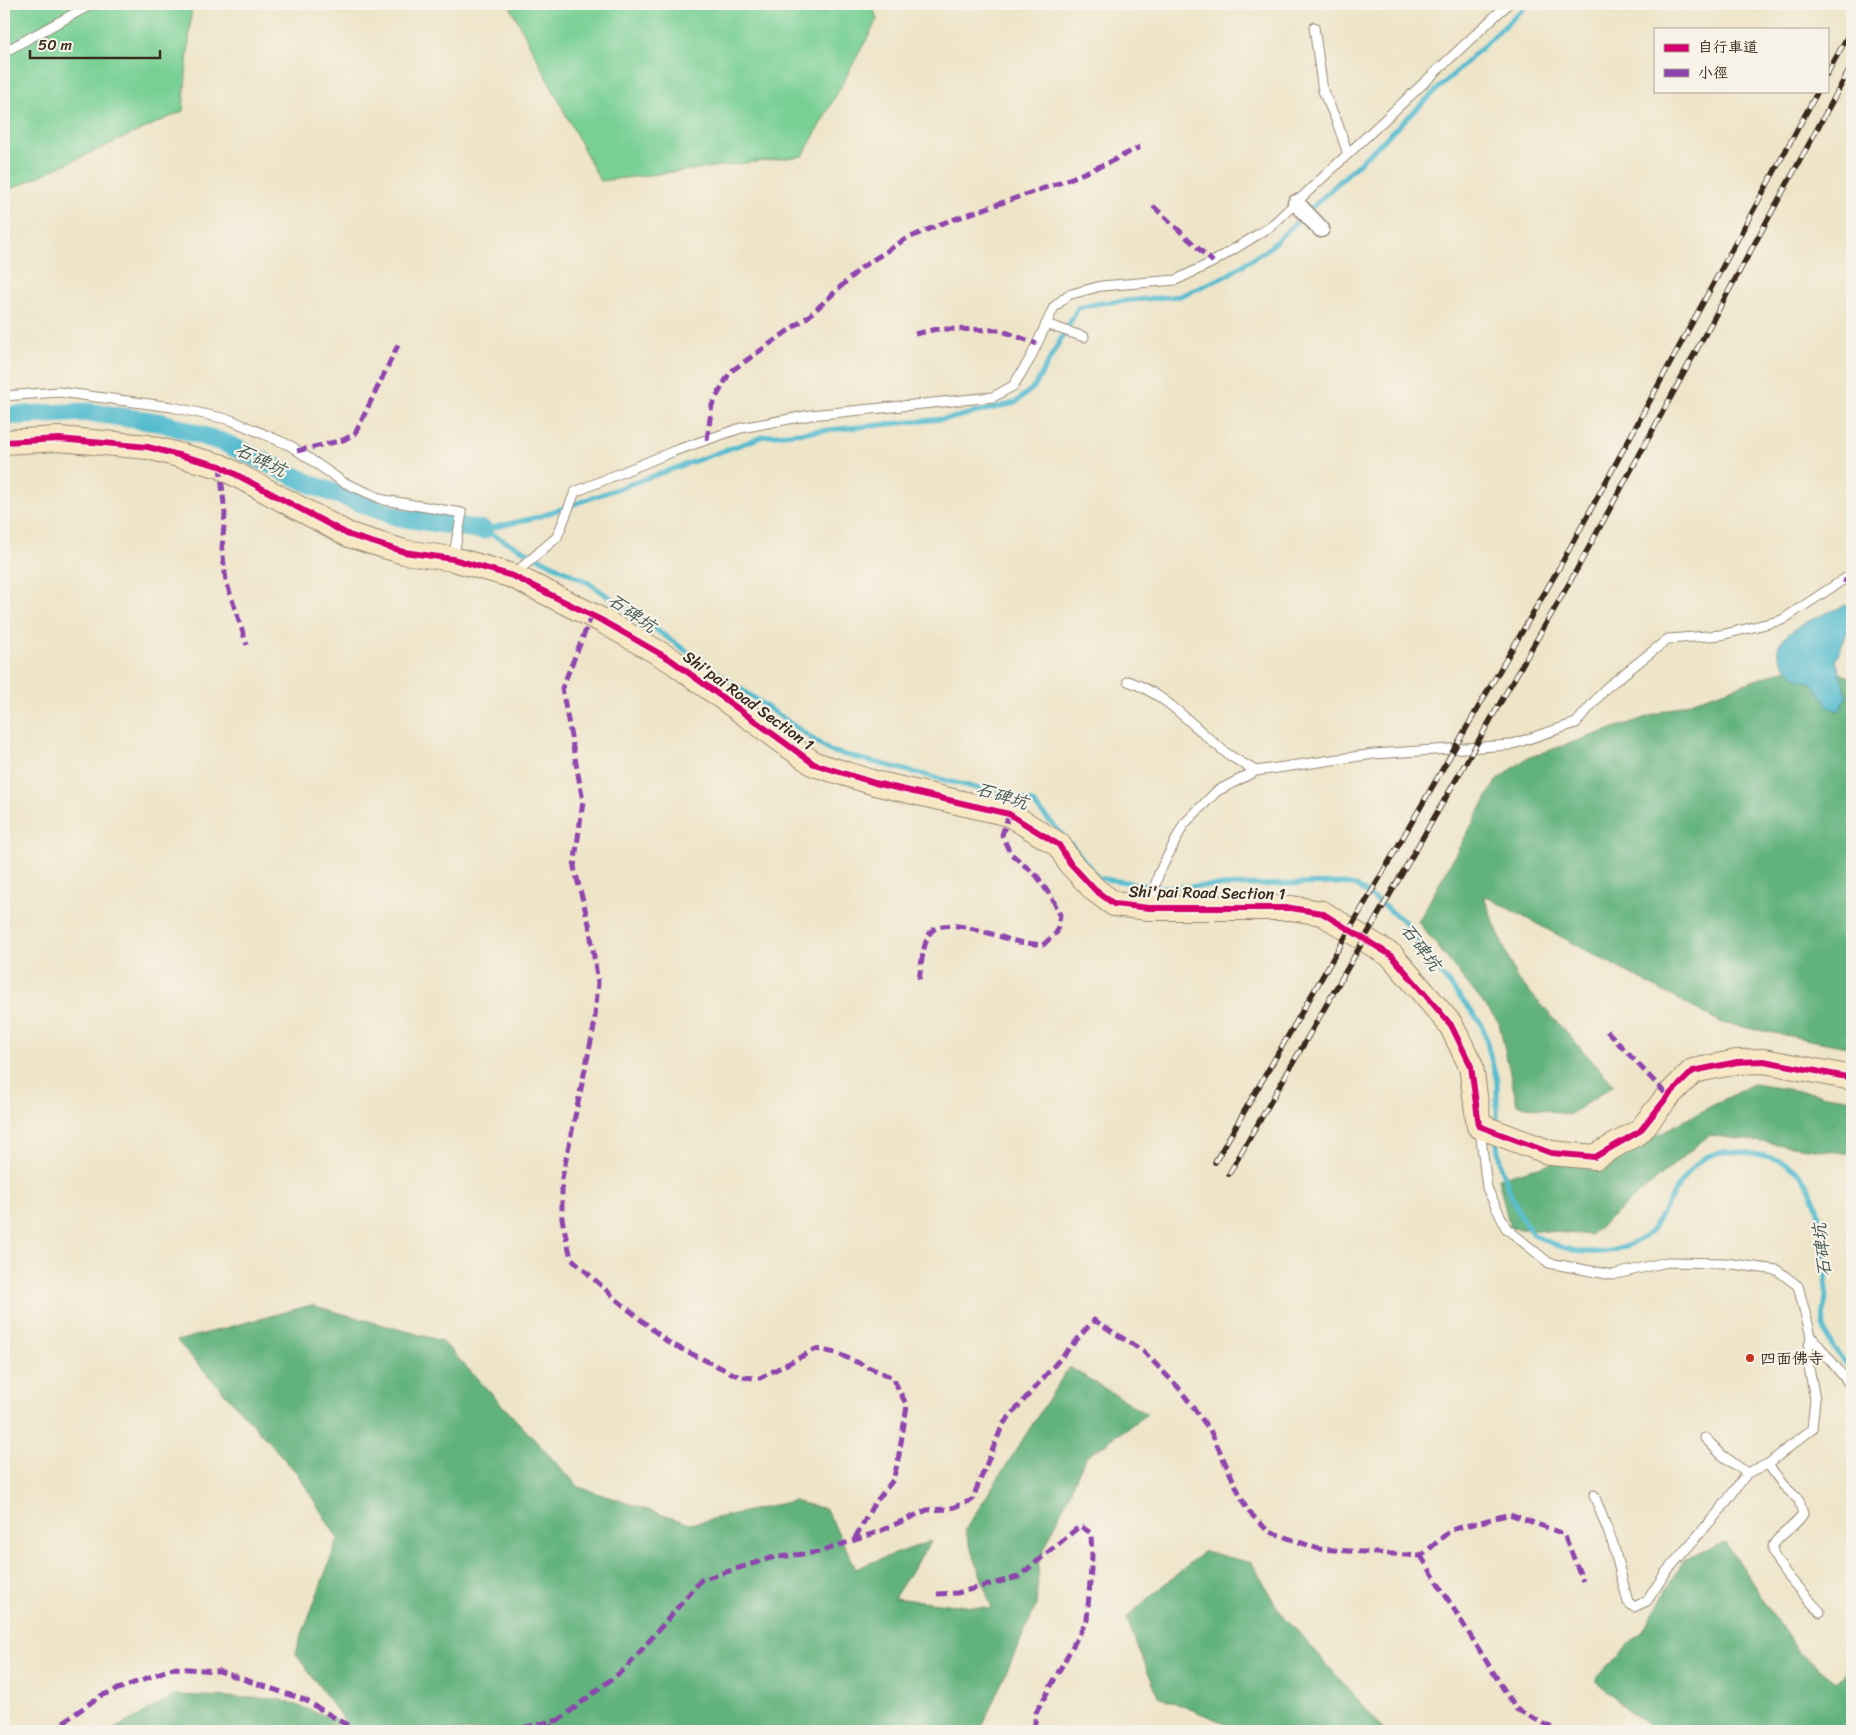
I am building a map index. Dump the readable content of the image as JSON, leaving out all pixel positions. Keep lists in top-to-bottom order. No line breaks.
{"streets":{"street":["Shi'pai Road Section 1"]},"water":["石碑坑"],"places":["四面佛寺"],"legend":["自行車道","小徑"],"scale_bar":"50 m"}
